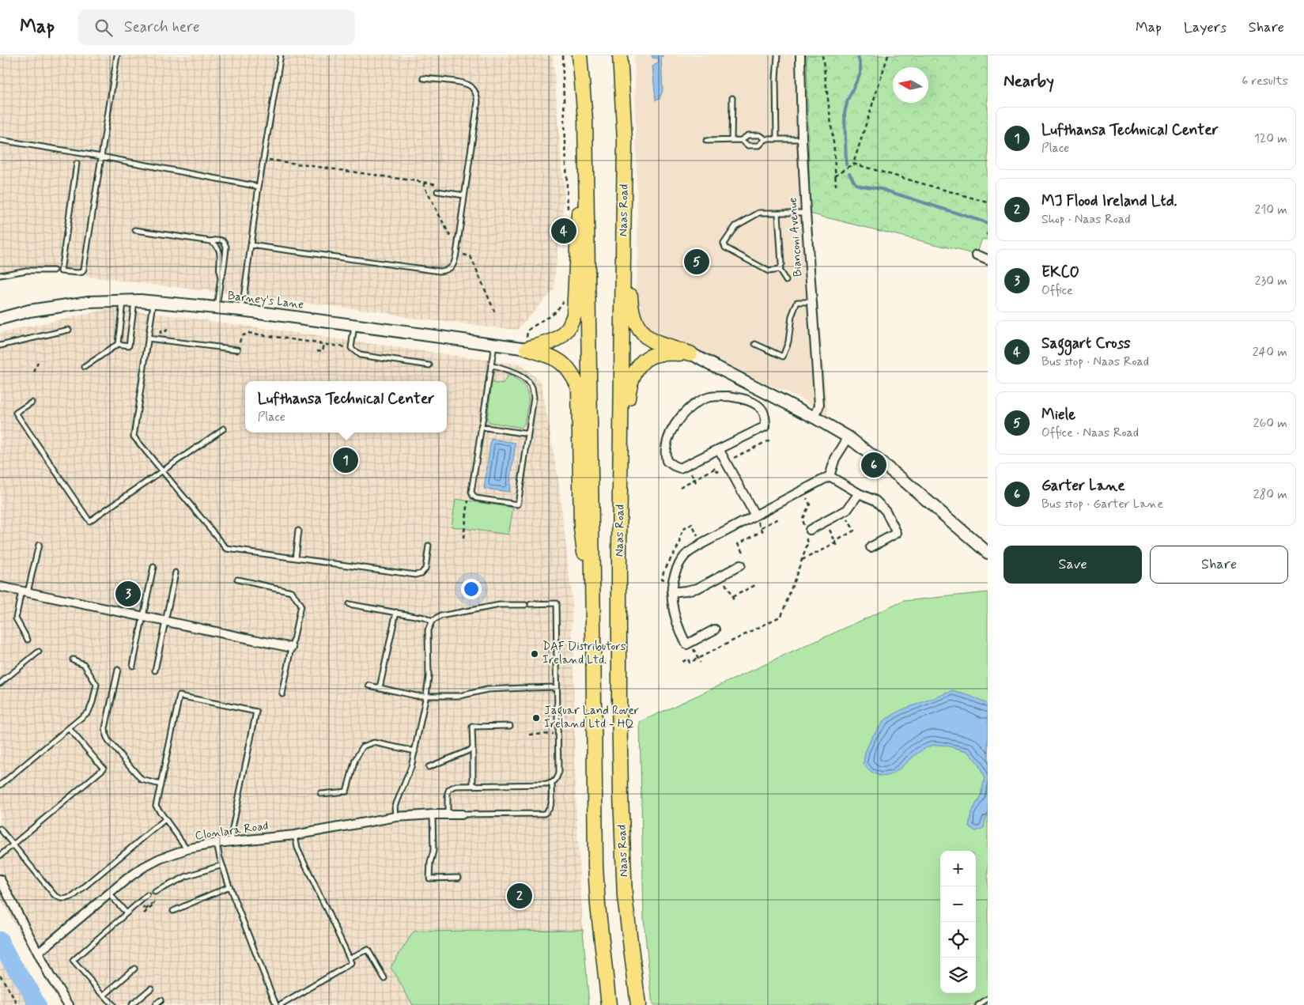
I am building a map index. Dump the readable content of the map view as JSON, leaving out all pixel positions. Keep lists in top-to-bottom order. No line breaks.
{"streets":{"highway":["Naas Road"],"street":["Bianconi Avenue","Barney's Lane","Clonlara Road"]},"places":["DAF Distributors Ireland Ltd.","Jaguar Land Rover Ireland Ltd - HQ"],"north":"left","page":{"header":"Map","search":"Search here","nav":["Map","Layers","Share"],"heading":["Nearby","6 results"],"list":[{"mark":"1","name":"Lufthansa Technical Center","note":"Place","value":"120 m"},{"mark":"2","name":"MJ Flood Ireland Ltd.","note":"Shop · Naas Road","value":"210 m"},{"mark":"3","name":"EKCO","note":"Office","value":"230 m"},{"mark":"4","name":"Saggart Cross","note":"Bus stop · Naas Road","value":"240 m"},{"mark":"5","name":"Miele","note":"Office · Naas Road","value":"260 m"},{"mark":"6","name":"Garter Lane","note":"Bus stop · Garter Lane","value":"280 m"}],"pins":["4","5","1","6","3","2"],"popup":["Lufthansa Technical Center","Place"],"buttons":["Save","Share"],"map_buttons":["+","−"]}}
